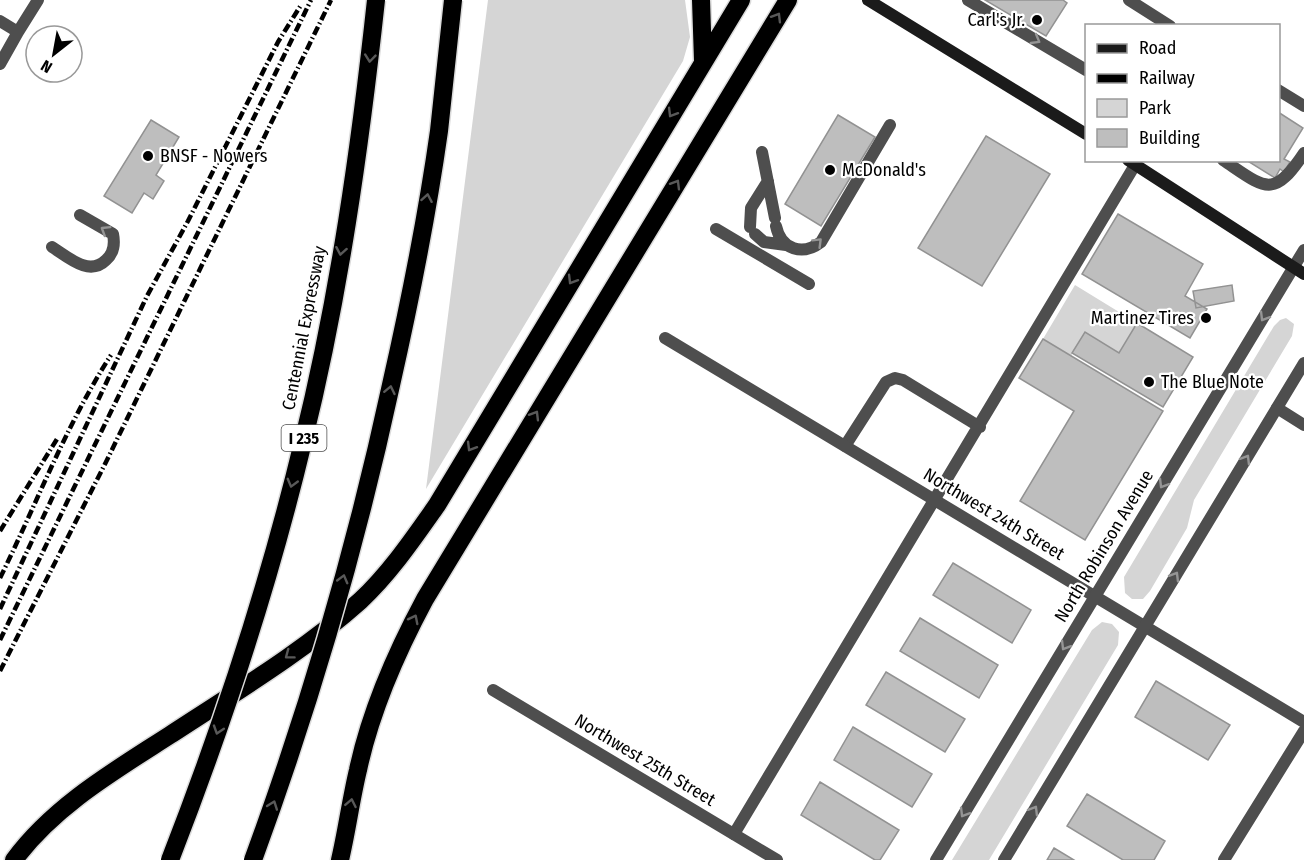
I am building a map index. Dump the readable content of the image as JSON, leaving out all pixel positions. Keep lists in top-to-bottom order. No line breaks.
{"streets":{"highway":["Centennial Expressway","I 235"],"street":["Northwest 24th Street","North Robinson Avenue","Northwest 25th Street"]},"crossings":[["Northwest 24th Street","North Robinson Avenue"]],"places":["Carl's Jr.","BNSF - Nowers","McDonald's","Martinez Tires","The Blue Note"],"legend":["Road","Railway","Park","Building"],"north":"bottom left"}
